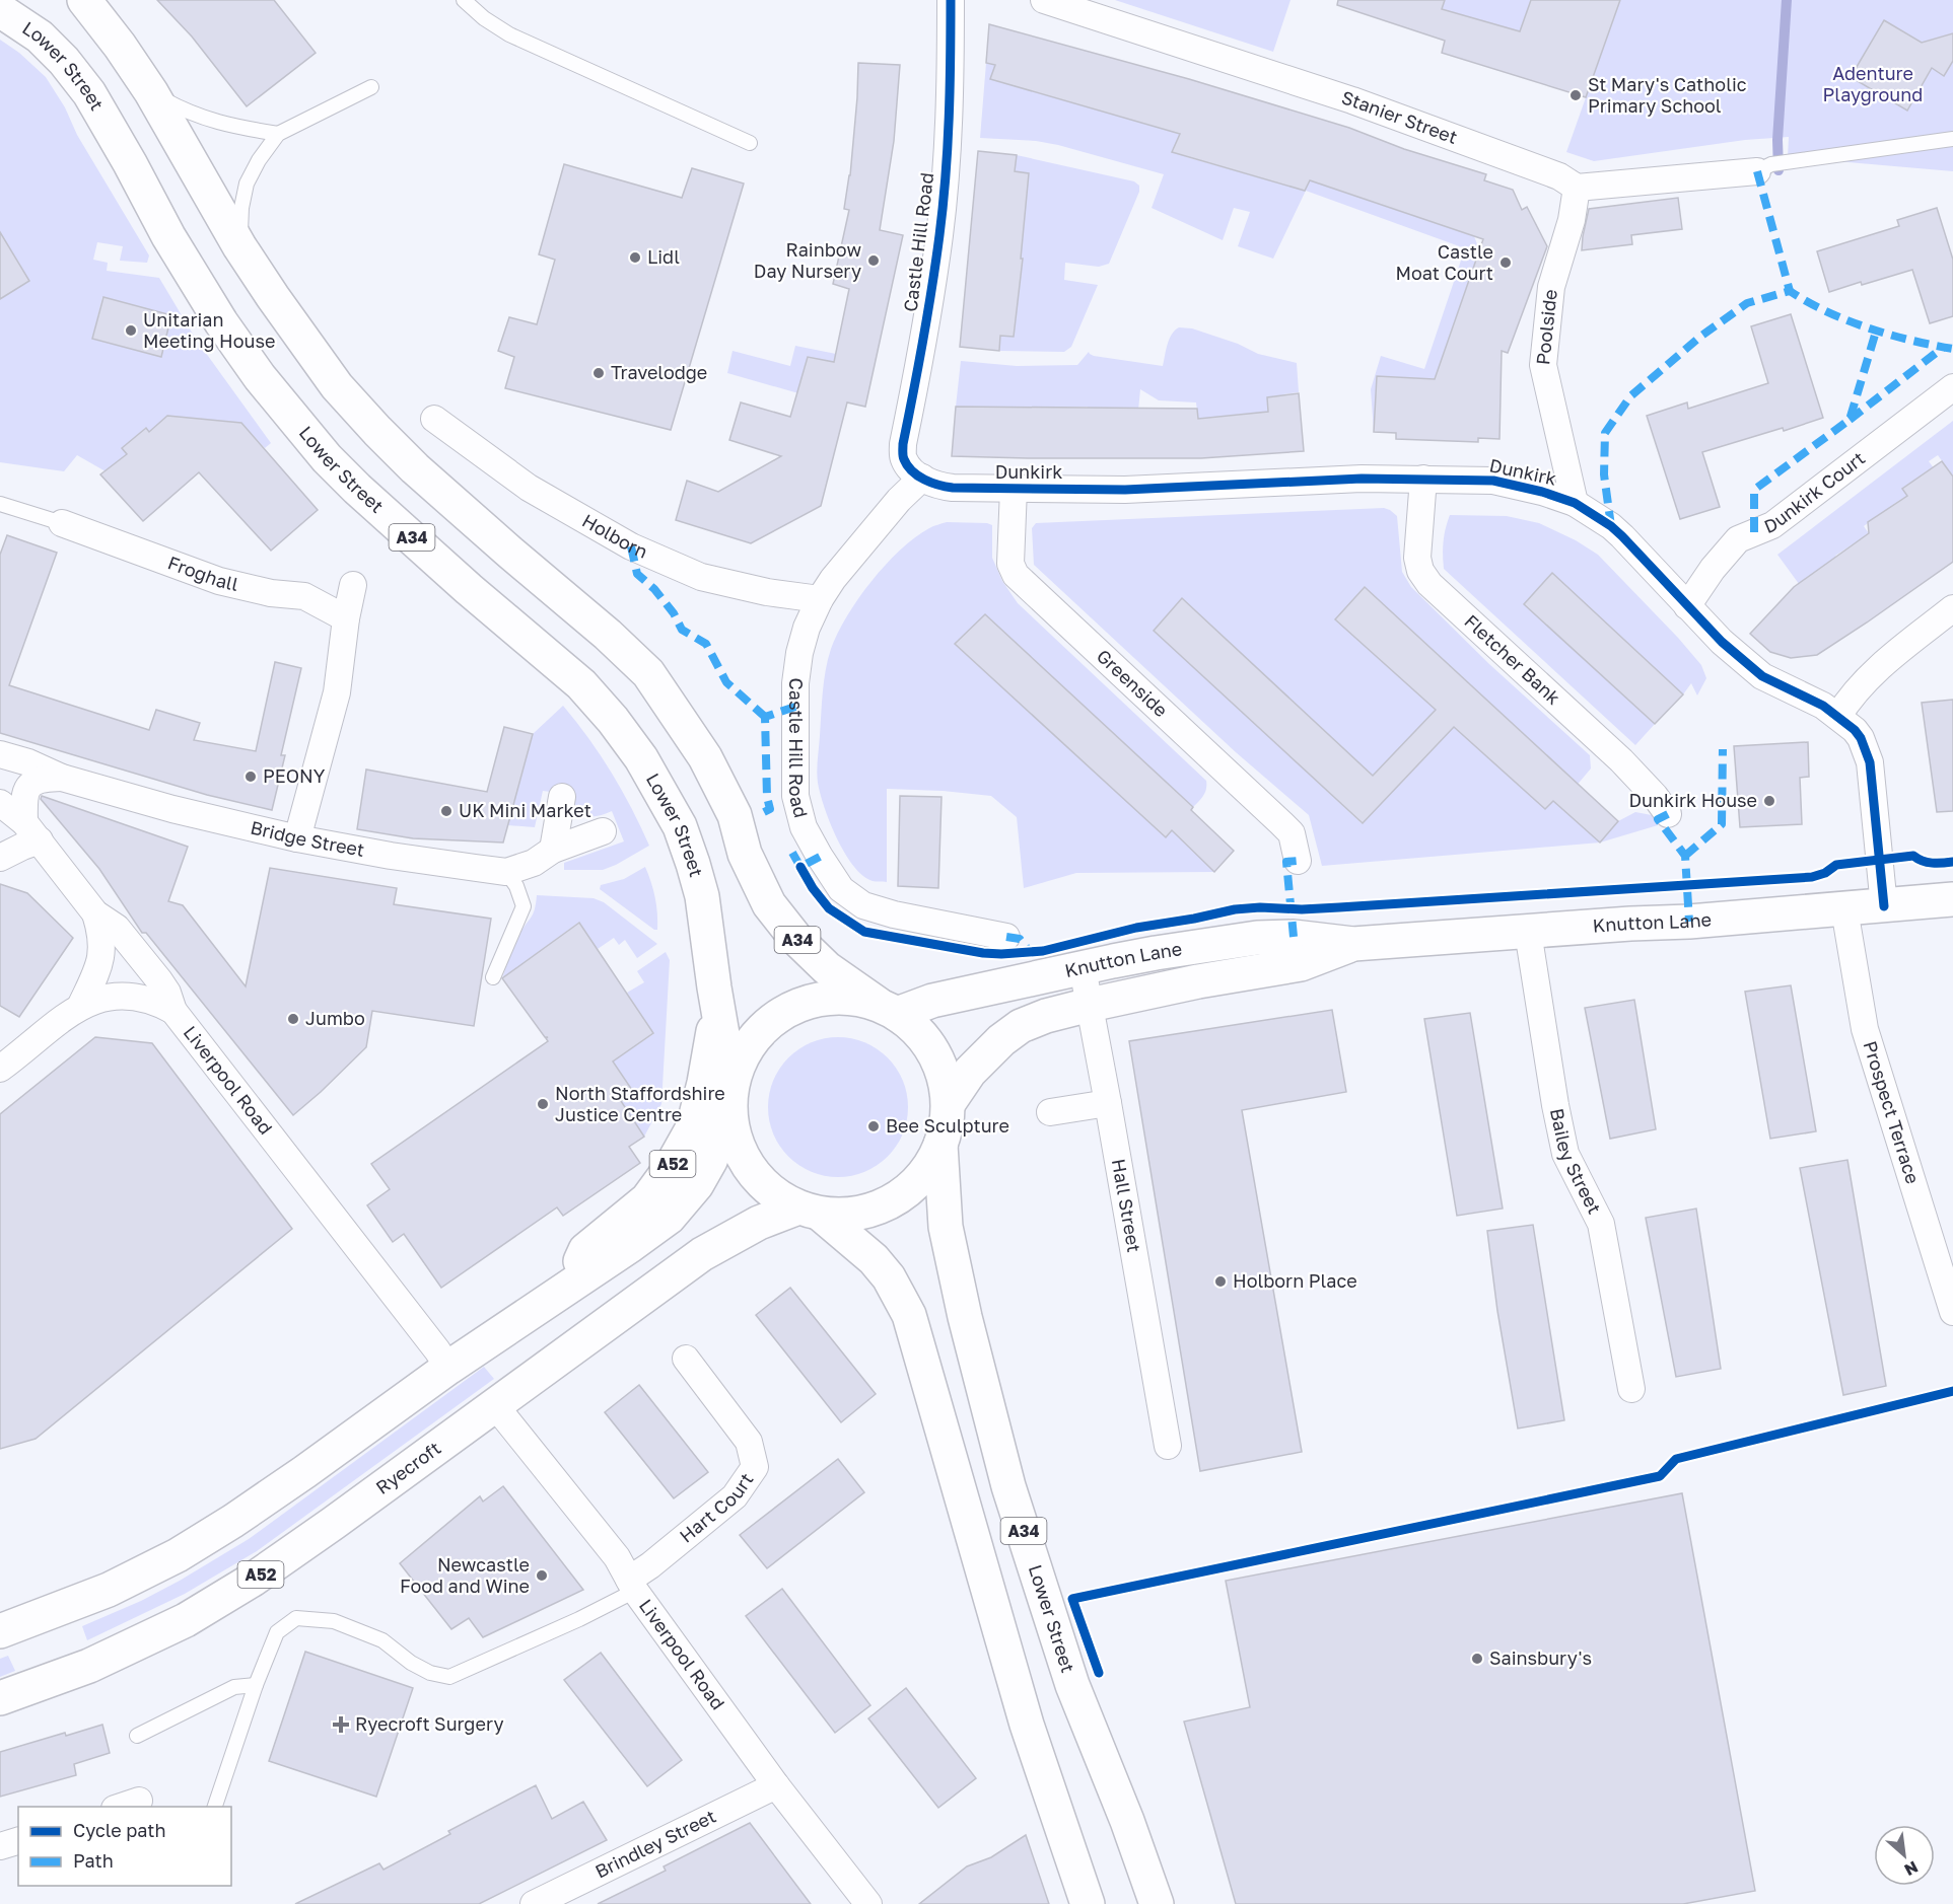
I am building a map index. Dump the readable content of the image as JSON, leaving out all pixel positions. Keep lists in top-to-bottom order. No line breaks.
{"streets":{"main road":["Lower Street","A34","Knutton Lane","A52","Ryecroft"],"street":["Stanier Street","Castle Hill Road","Poolside","Dunkirk","Dunkirk Court","Holborn","Froghall","Fletcher Bank","Greenside","Bridge Street","Liverpool Road","Prospect Terrace","Bailey Street","Hall Street","Hart Court","Brindley Street"]},"crossings":[["Lower Street","A34"],["Lower Street","Knutton Lane"],["Lower Street","A52"],["Lower Street","Ryecroft"],["Stanier Street","Poolside"],["Castle Hill Road","Dunkirk"],["Castle Hill Road","Holborn"],["Poolside","Dunkirk"],["Dunkirk","Dunkirk Court"],["Dunkirk","Fletcher Bank"],["Dunkirk","Greenside"],["Dunkirk","Knutton Lane"],["A34","Knutton Lane"],["A34","A52"],["A34","Ryecroft"],["Bridge Street","Liverpool Road"],["Knutton Lane","Prospect Terrace"],["Knutton Lane","Bailey Street"],["Knutton Lane","A52"],["Knutton Lane","Hall Street"],["Knutton Lane","Ryecroft"],["Liverpool Road","A52"],["Liverpool Road","Ryecroft"],["Liverpool Road","Hart Court"],["Liverpool Road","Brindley Street"],["A52","Ryecroft"]],"parks":["Adenture Playground"],"places":{"other":["St Mary's Catholic Primary School","Lidl","Rainbow Day Nursery","Castle Moat Court","Unitarian Meeting House","Travelodge","PEONY","Dunkirk House","UK Mini Market","Jumbo","North Staffordshire Justice Centre","Bee Sculpture","Holborn Place","Newcastle Food and Wine","Sainsbury's"],"health":["Ryecroft Surgery"]},"legend":["Cycle path","Path"],"north":"bottom right"}
